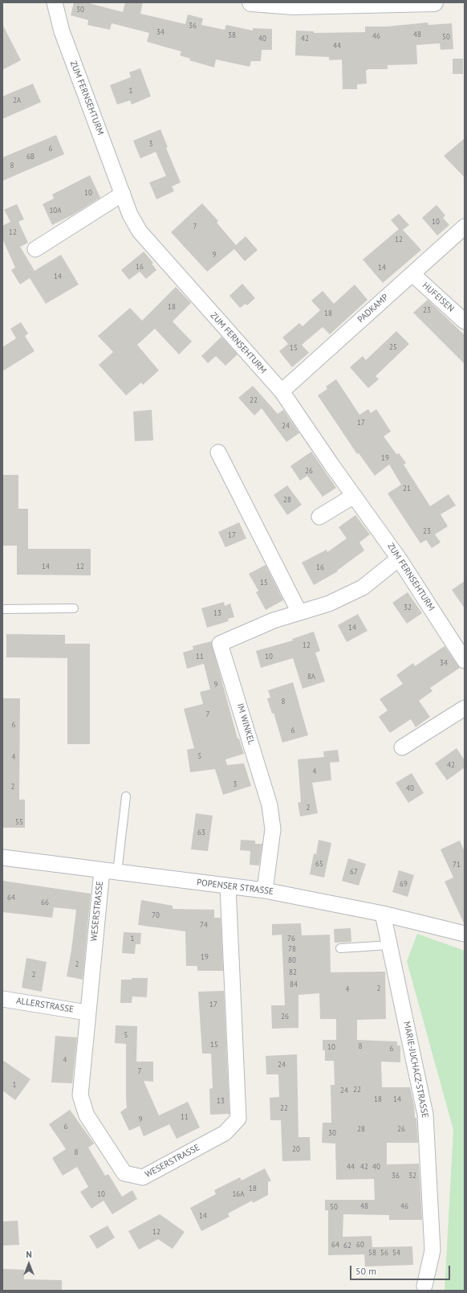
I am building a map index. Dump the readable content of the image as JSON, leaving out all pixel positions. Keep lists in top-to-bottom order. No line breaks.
{"streets":{"street":["ZUM FERNSEHTURM","HUFEISEN","PADKAMP","IM WINKEL","POPENSER STRASSE","WESERSTRASSE","ALLERSTRASSE","MARIE-JUCHACZ-STRASSE"]},"crossings":[["ZUM FERNSEHTURM","PADKAMP"],["ZUM FERNSEHTURM","IM WINKEL"],["HUFEISEN","PADKAMP"],["IM WINKEL","POPENSER STRASSE"],["POPENSER STRASSE","WESERSTRASSE"],["POPENSER STRASSE","MARIE-JUCHACZ-STRASSE"],["WESERSTRASSE","ALLERSTRASSE"]],"house_numbers":["30","36","34","48","38","46","50","40","42","44","1","2A","3","6","6B","8","10","10A","10","7","12","12","9","16","14","14","18","23","18","25","15","22","17","24","19","26","21","28","23","17","14","12","16","15","32","13","14","12","11","10","34","8A","9","8","7","6","6","5","4","42","4","3","2","40","2","55","63","65","71","67","69","64","66","70","74","1","76","78","19","80","2","82","2","84","2","4","17","26","5","15","8","10","6","4","24","7","1","22","24","18","14","13","22","11","9","6","28","26","30","20","8","44","42","40","36","32","18","10","16A","48","46","50","14","12","64","60","62","58","56","54"],"scale_bar":"50 m","north":"top"}
